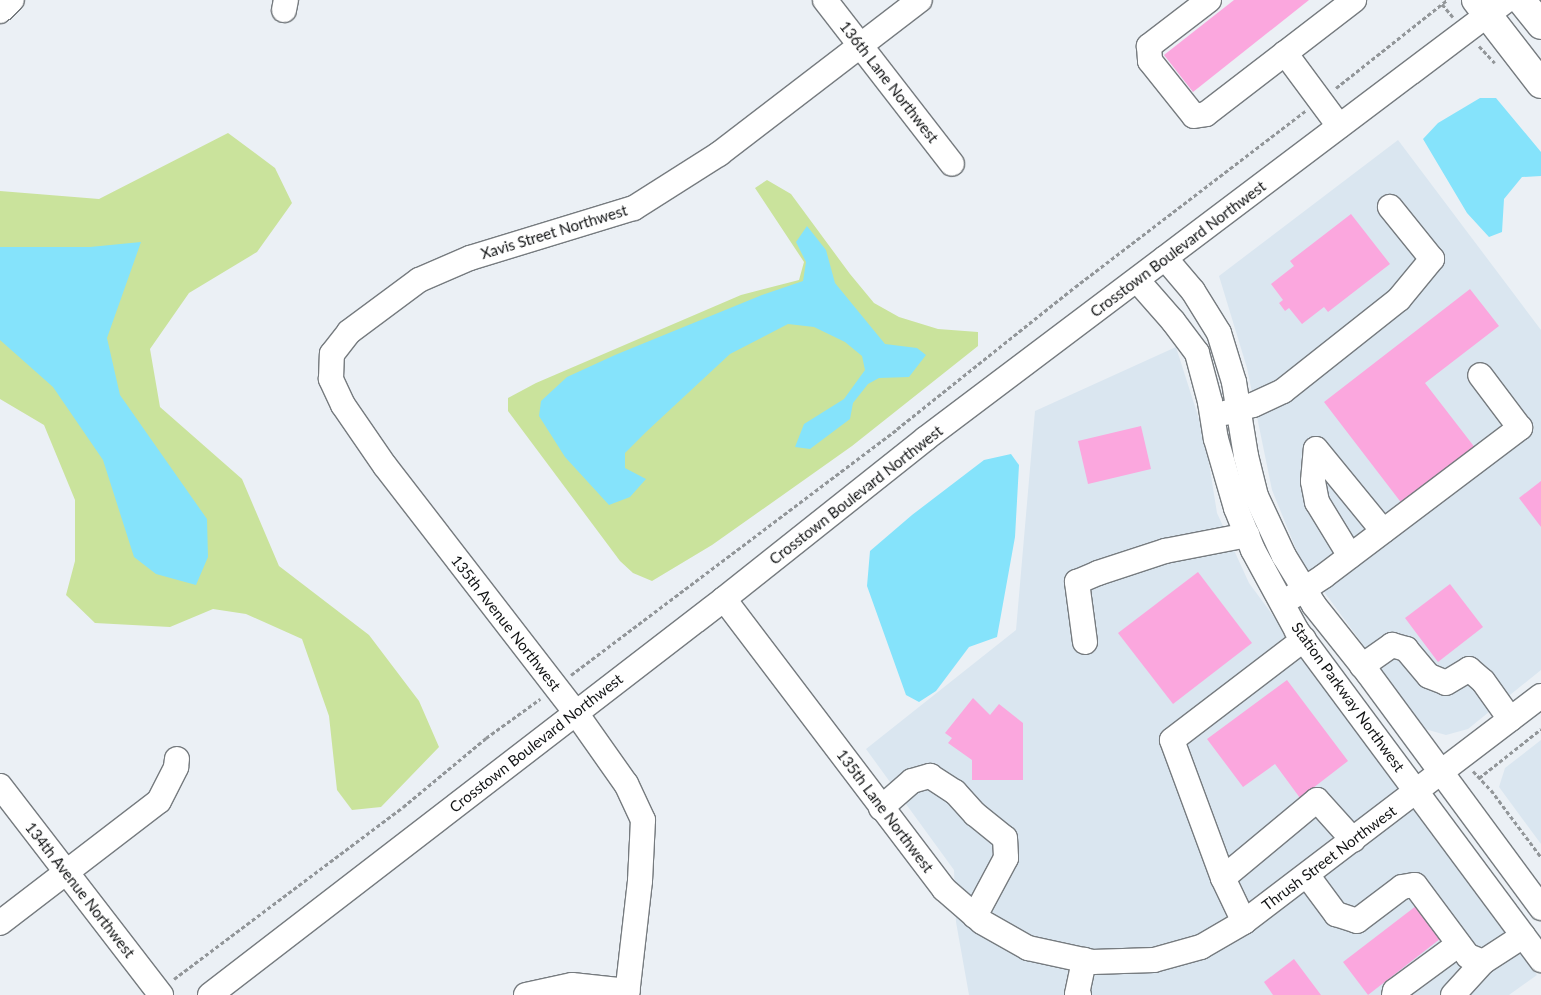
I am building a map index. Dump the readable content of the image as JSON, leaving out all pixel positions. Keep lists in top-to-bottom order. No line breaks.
{"streets":{"street":["136th Lane Northwest","Xavis Street Northwest","Crosstown Boulevard Northwest","135th Avenue Northwest","Station Parkway Northwest","135th Lane Northwest","Thrush Street Northwest","134th Avenue Northwest"]},"crossings":[["136th Lane Northwest","Xavis Street Northwest"],["Xavis Street Northwest","135th Avenue Northwest"],["Crosstown Boulevard Northwest","135th Avenue Northwest"],["Crosstown Boulevard Northwest","Station Parkway Northwest"],["Crosstown Boulevard Northwest","135th Lane Northwest"],["Station Parkway Northwest","Thrush Street Northwest"],["135th Lane Northwest","Thrush Street Northwest"]]}
